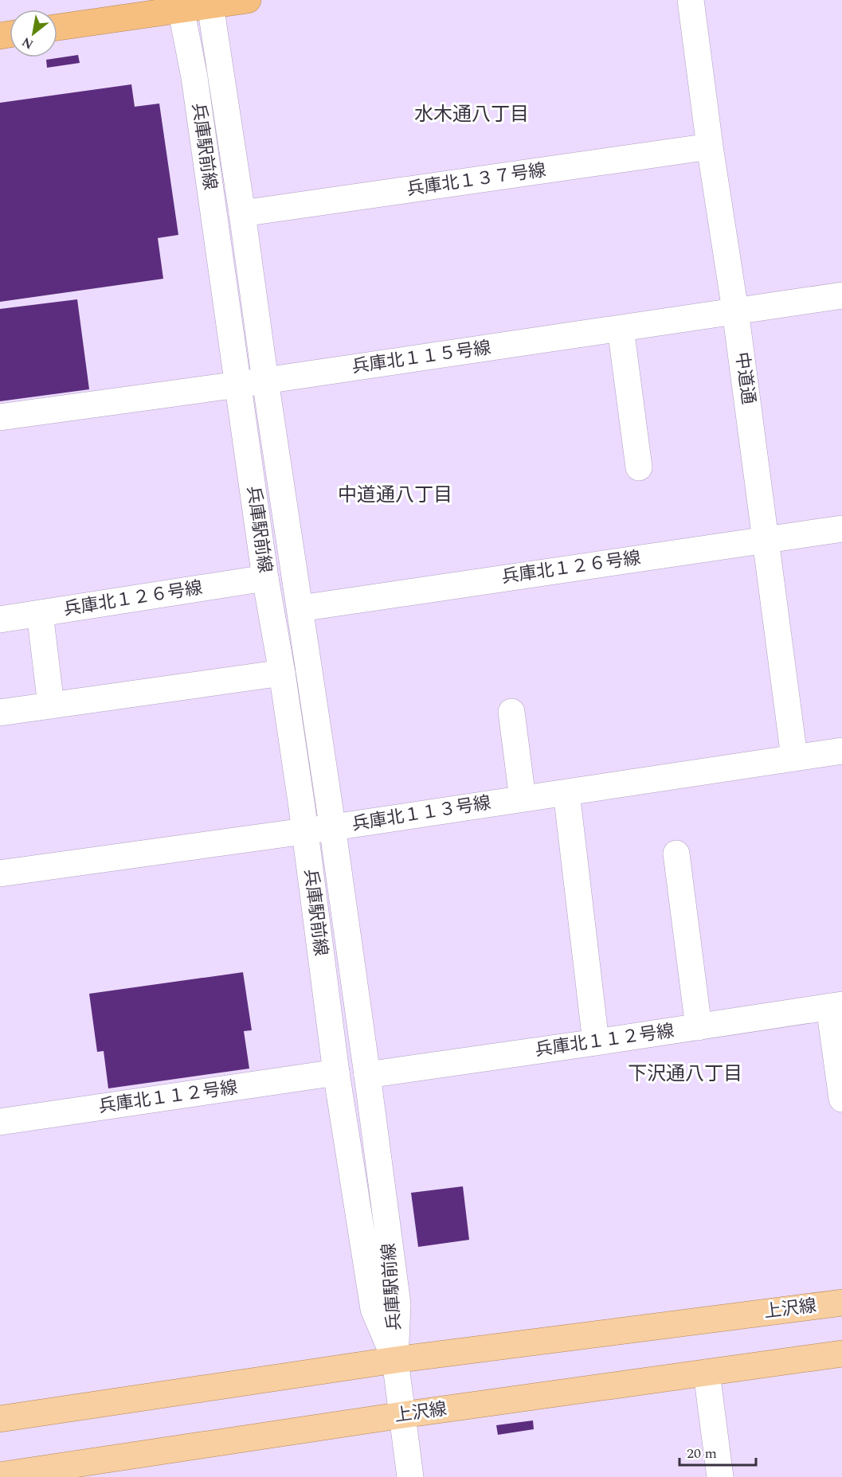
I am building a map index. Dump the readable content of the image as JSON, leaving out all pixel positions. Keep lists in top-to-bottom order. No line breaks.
{"streets":{"main road":["上沢線"],"street":["兵庫駅前線","兵庫北１３７号線","兵庫北１１５号線","中道通","兵庫北１２６号線","兵庫北１１３号線","兵庫北１１２号線"]},"crossings":[["兵庫駅前線","兵庫北１３７号線"],["兵庫駅前線","兵庫北１１５号線"],["兵庫駅前線","兵庫北１２６号線"],["兵庫駅前線","兵庫北１１３号線"],["兵庫駅前線","兵庫北１１２号線"],["兵庫駅前線","上沢線"],["兵庫北１３７号線","中道通"],["兵庫北１１５号線","中道通"],["中道通","兵庫北１２６号線"],["中道通","兵庫北１１３号線"]],"districts":["水木通八丁目","中道通八丁目","下沢通八丁目"],"scale_bar":"20 m","north":"bottom left"}
